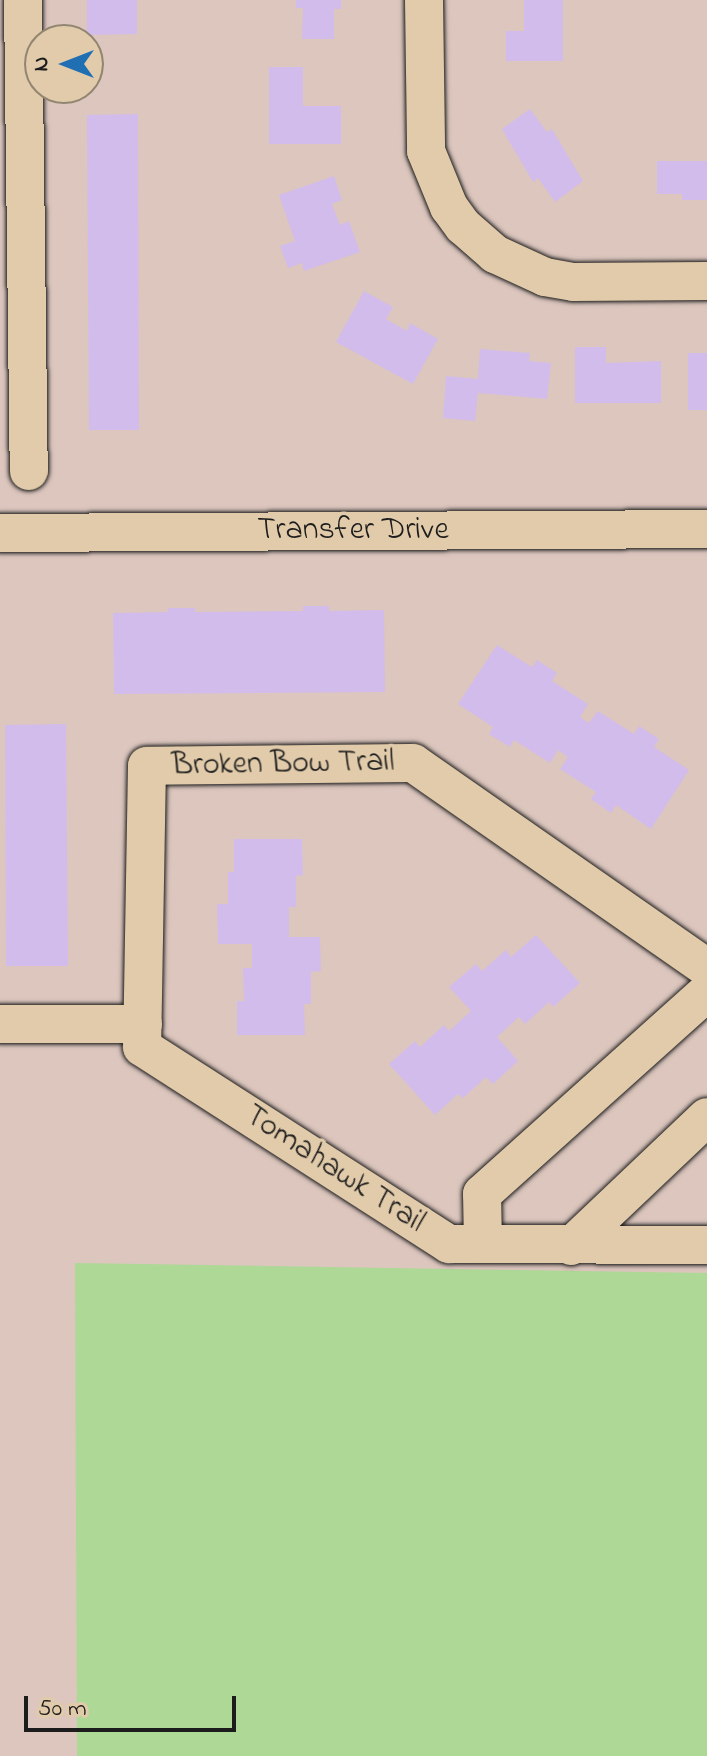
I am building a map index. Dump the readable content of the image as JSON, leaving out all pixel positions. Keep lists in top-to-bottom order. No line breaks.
{"streets":{"street":["Transfer Drive","Broken Bow Trail","Tomahawk Trail"]},"crossings":[["Broken Bow Trail","Tomahawk Trail"]],"scale_bar":"50 m","north":"left"}
